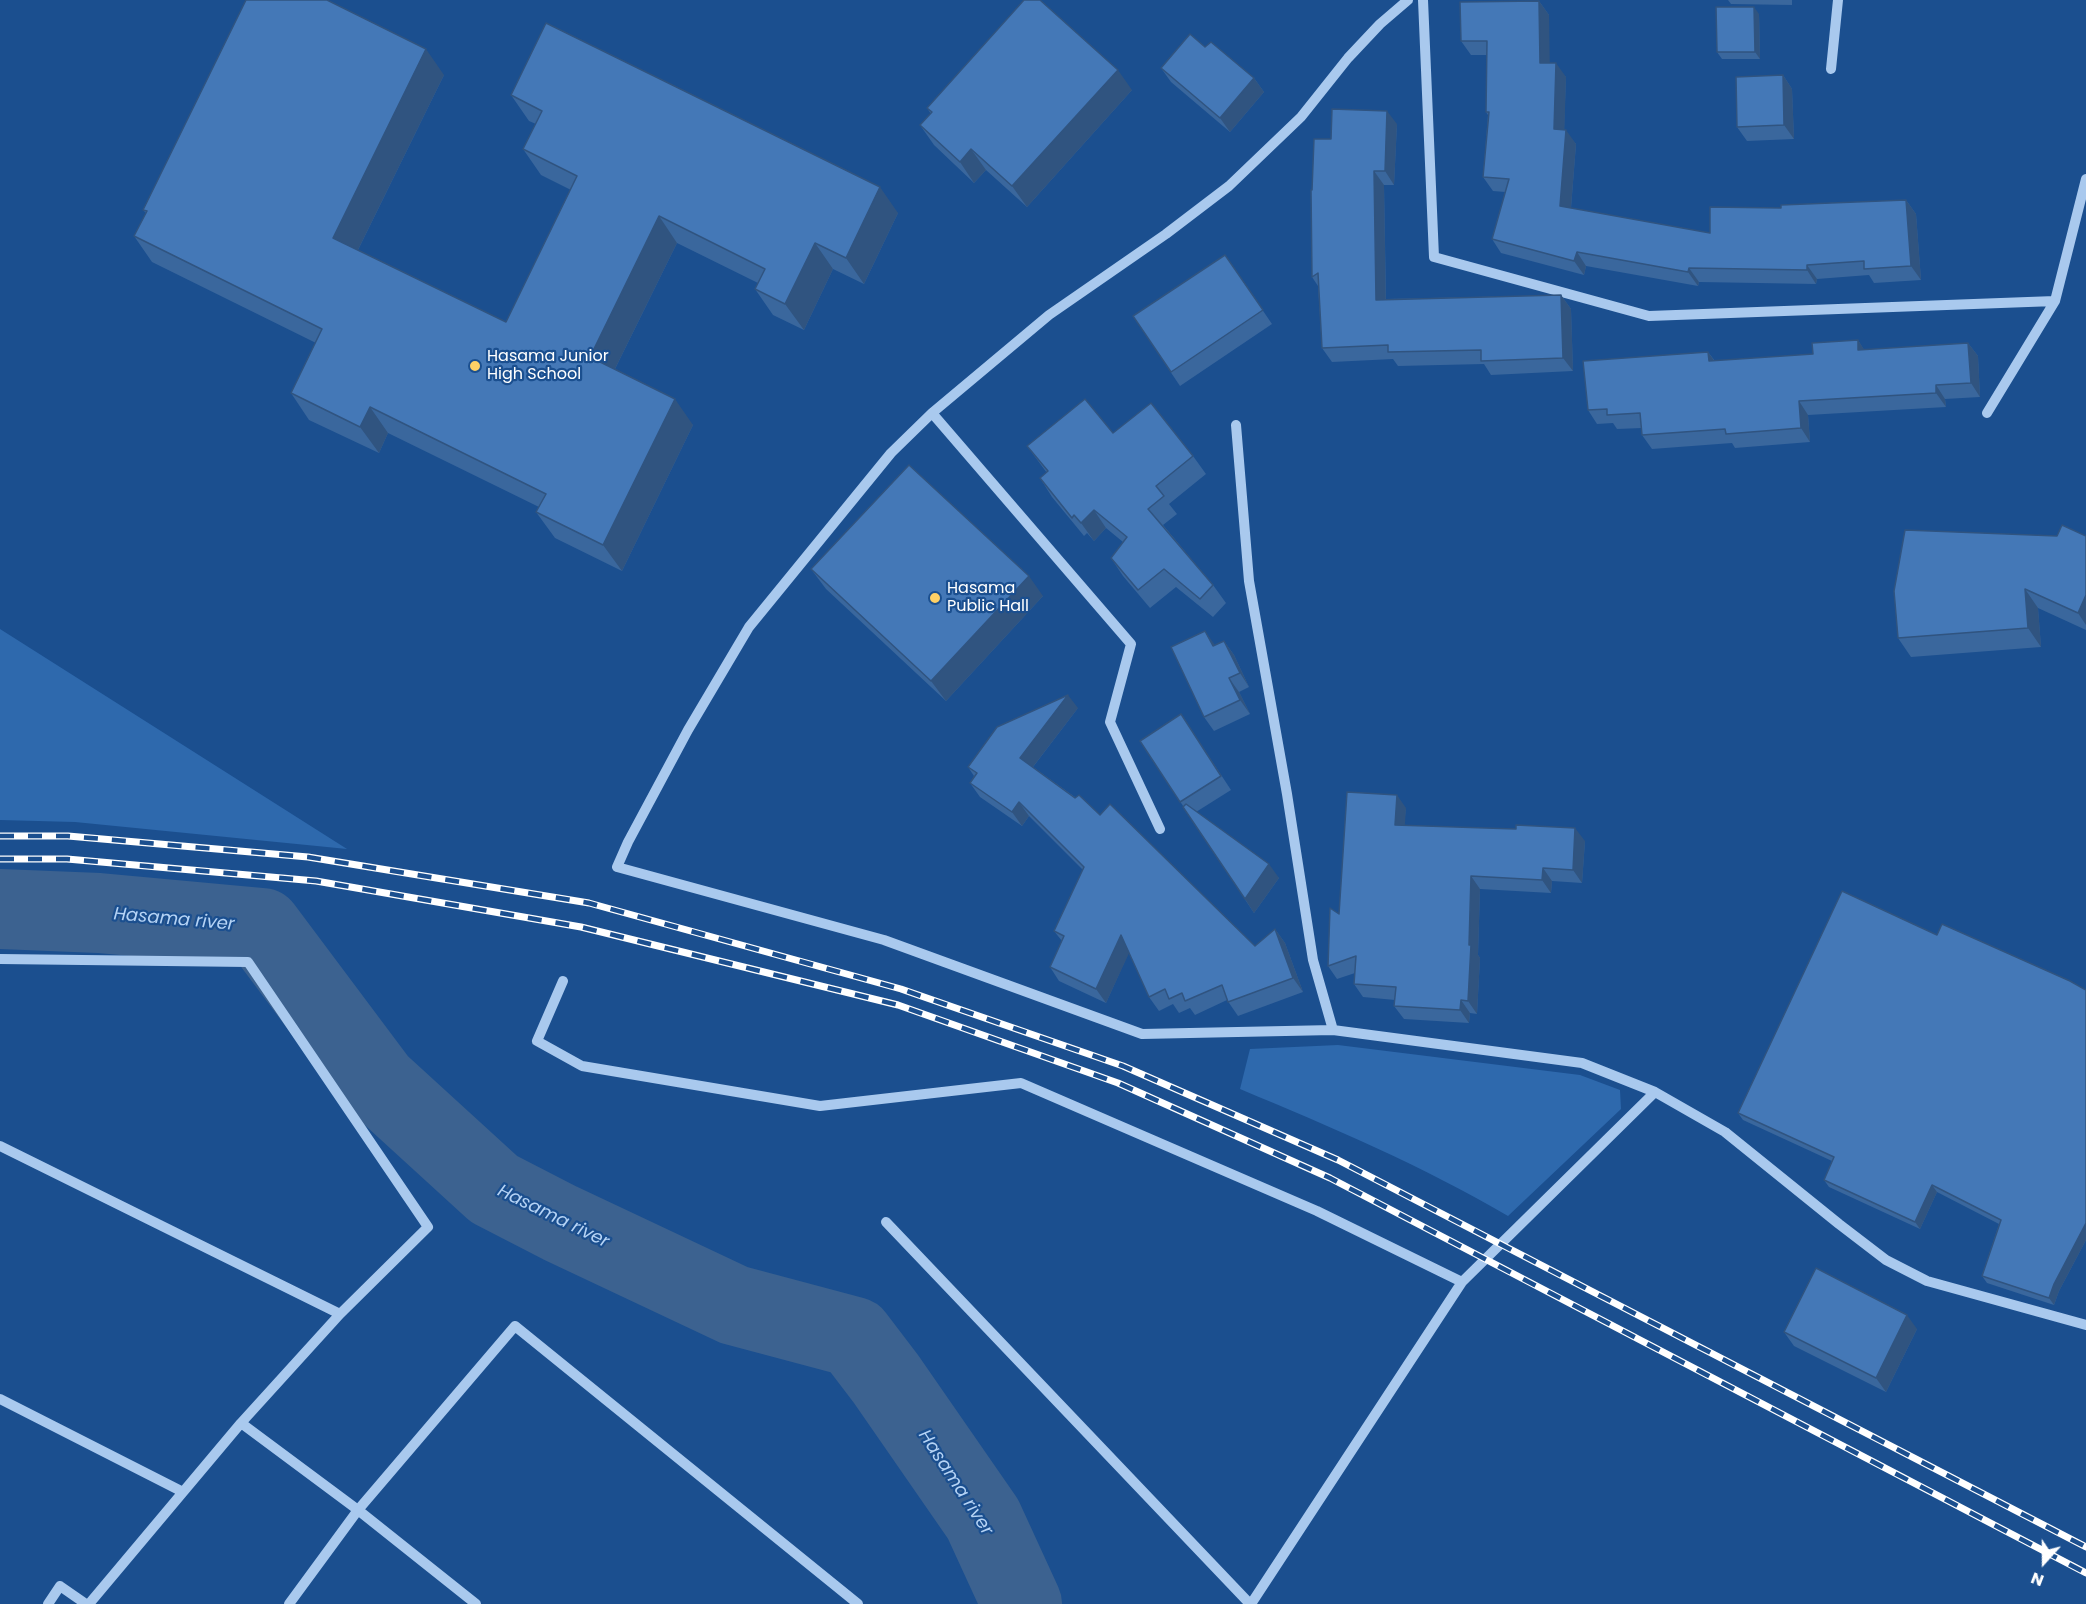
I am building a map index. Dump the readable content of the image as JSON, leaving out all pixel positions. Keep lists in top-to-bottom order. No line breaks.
{"water":["Hasama river"],"places":["Hasama Junior High School","Hasama Public Hall"],"north":"bottom"}
